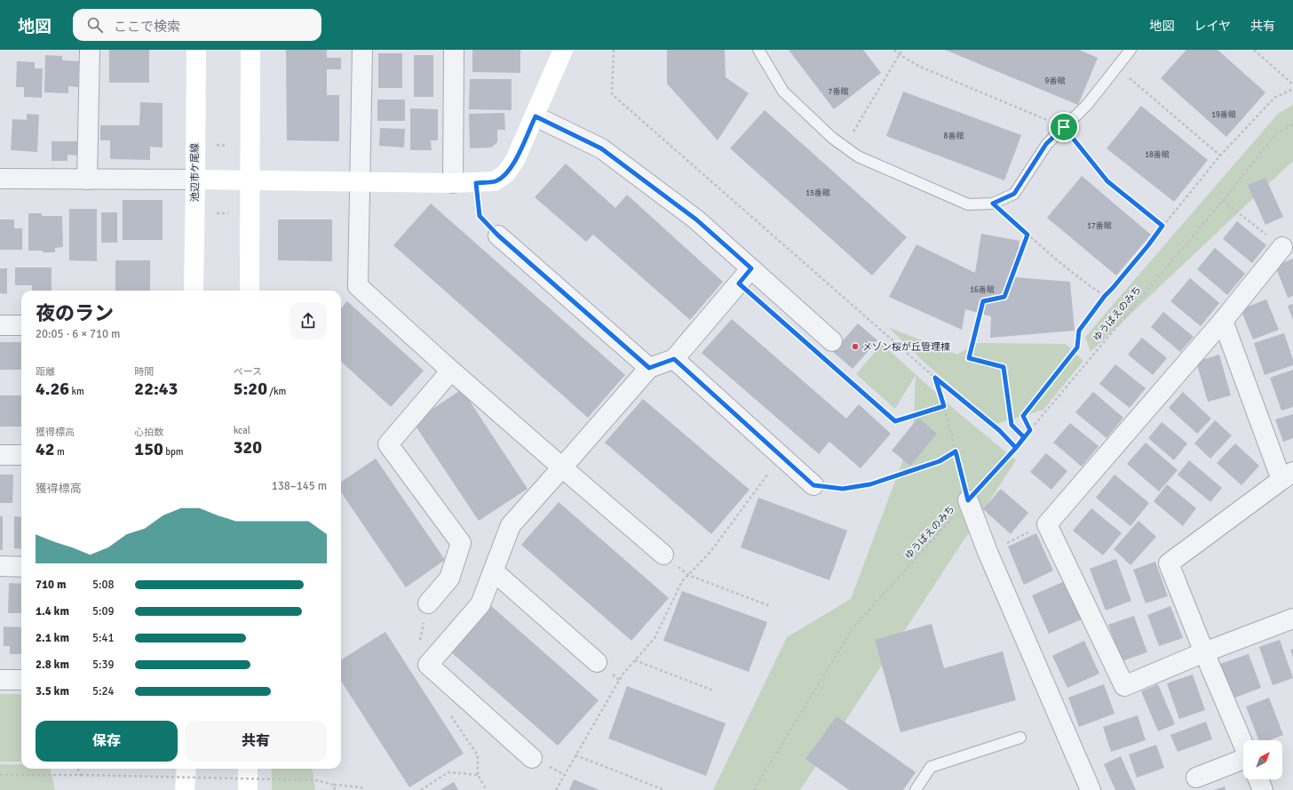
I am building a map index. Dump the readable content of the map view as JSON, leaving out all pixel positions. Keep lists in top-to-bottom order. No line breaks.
{"streets":{"street":["池辺市ケ尾線"],"path":["ゆうばえのみち"]},"places":["メゾン桜が丘管理棟"],"house_numbers":["9番館","7番館","19番館","8番館","18番館","15番館","17番館","16番館"],"north":"top right","page":{"header":"地図","search":"ここで検索","nav":["地図","レイヤ","共有"],"heading":["夜のラン","20:05 · 6 × 710 m"],"stats":[["距離","4.26 km"],["時間","22:43"],["ペース","5:20 /km"],["獲得標高","42 m"],["心拍数","150 bpm"],["kcal","320"]],"chart":["獲得標高","138–145 m"],"list":[{"name":"710 m","note":"5:08"},{"name":"1.4 km","note":"5:09"},{"name":"2.1 km","note":"5:41"},{"name":"2.8 km","note":"5:39"},{"name":"3.5 km","note":"5:24"}],"buttons":["保存","共有"]}}
